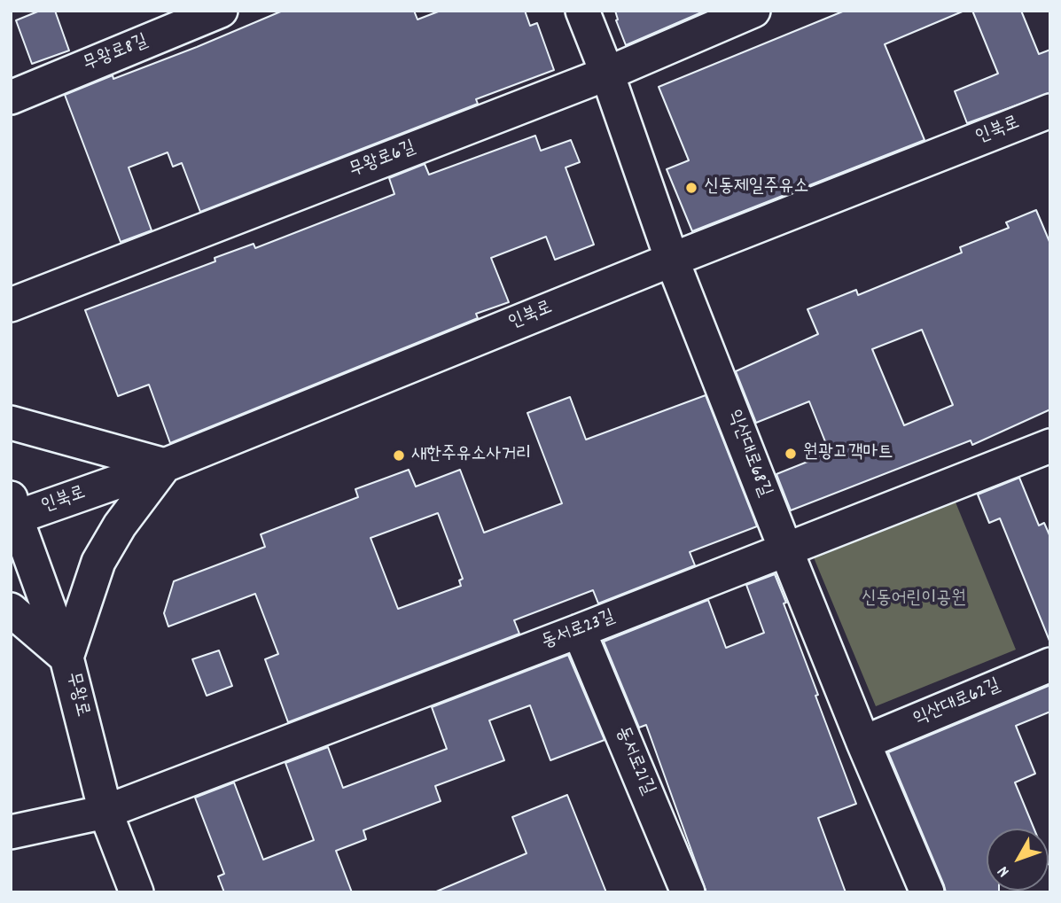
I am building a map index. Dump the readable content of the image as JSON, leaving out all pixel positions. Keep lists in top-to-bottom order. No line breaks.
{"streets":{"street":["무왕로8길","인북로","무왕로6길","익산대로68길","동서로23길","무왕로","익산대로62길","동서로21길"]},"crossings":[["인북로","익산대로68길"],["인북로","무왕로"],["무왕로6길","익산대로68길"],["익산대로68길","동서로23길"],["익산대로68길","익산대로62길"],["동서로23길","무왕로"],["동서로23길","동서로21길"]],"parks":["신동어린이공원"],"places":["신동제일주유소","원광고객마트","새한주유소사거리"],"north":"bottom left"}
